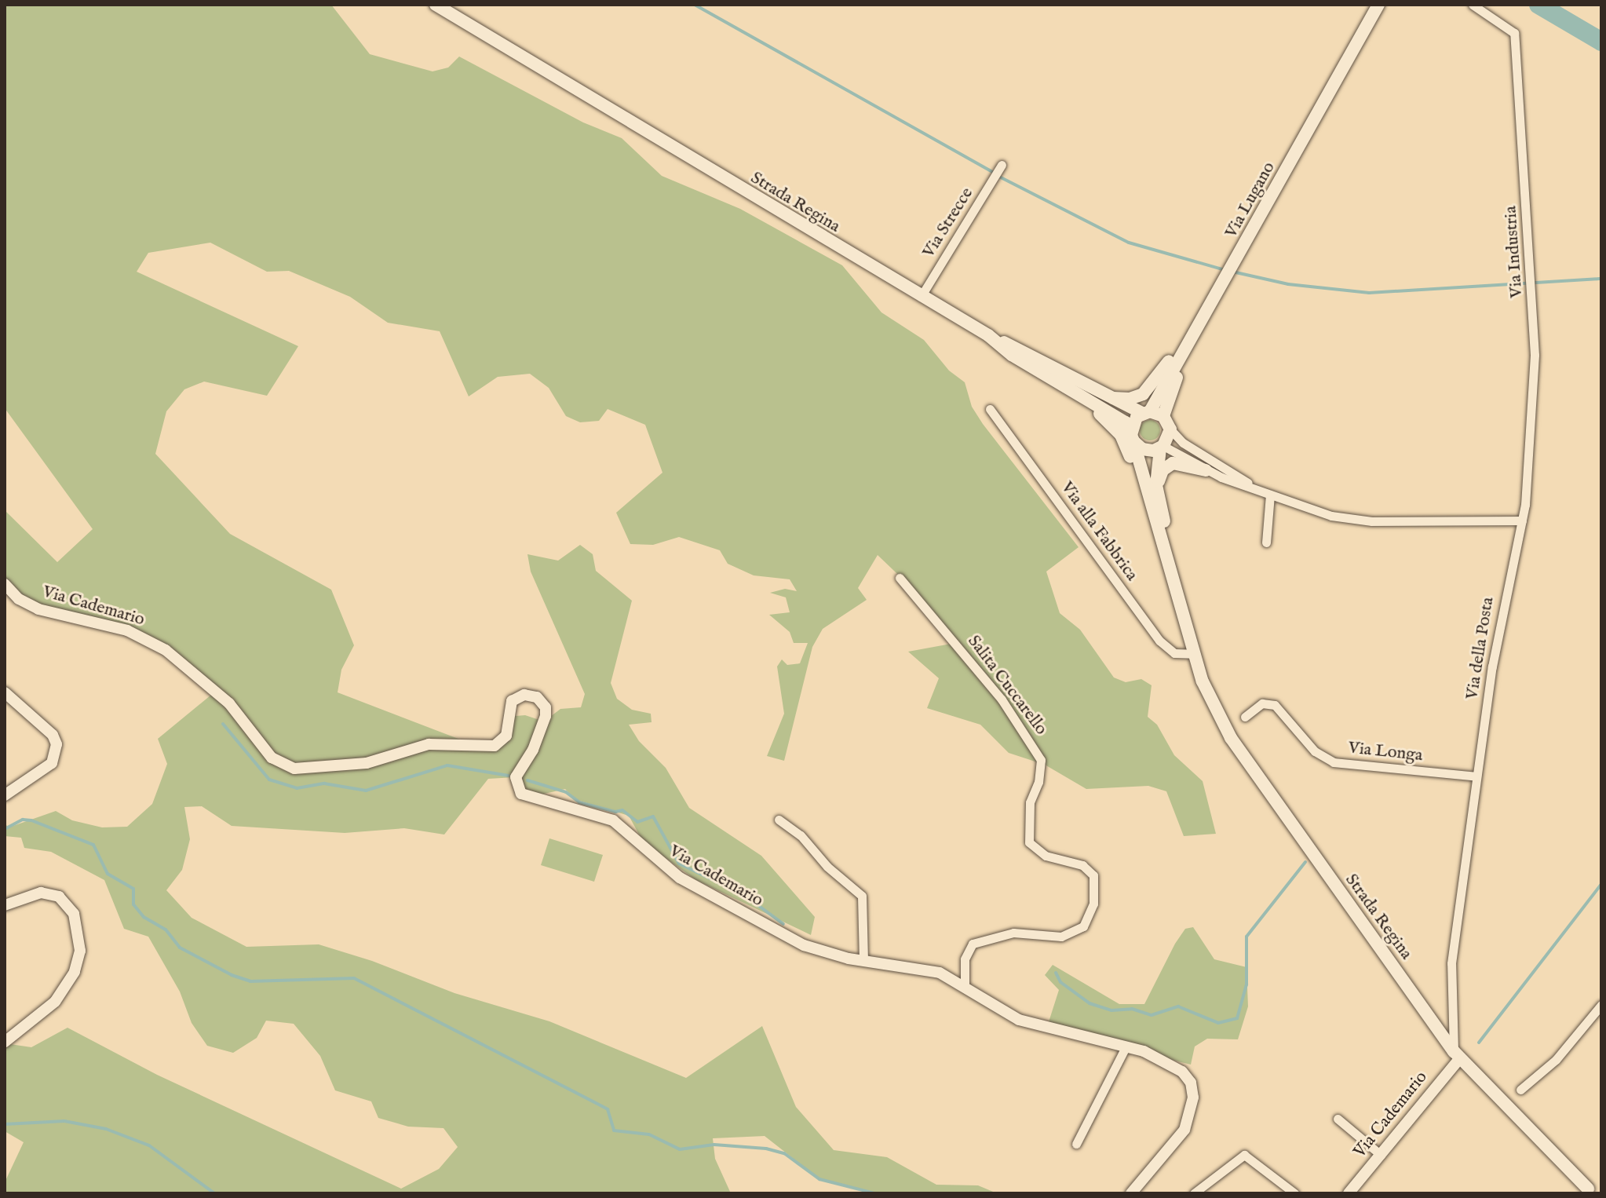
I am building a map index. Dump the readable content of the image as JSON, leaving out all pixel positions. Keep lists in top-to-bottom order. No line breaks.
{"streets":{"main road":["Via Lugano","Strada Regina"],"street":["Via Strecce","Via Industria","Via alla Fabbrica","Via Cademario","Via della Posta","Salita Cuccarello","Via Longa"]},"crossings":[["Via Lugano","Strada Regina"],["Strada Regina","Via Strecce"],["Strada Regina","Via alla Fabbrica"],["Strada Regina","Via Cademario"],["Strada Regina","Via della Posta"],["Via Industria","Via della Posta"],["Via Cademario","Via della Posta"],["Via Cademario","Salita Cuccarello"],["Via della Posta","Via Longa"]]}
